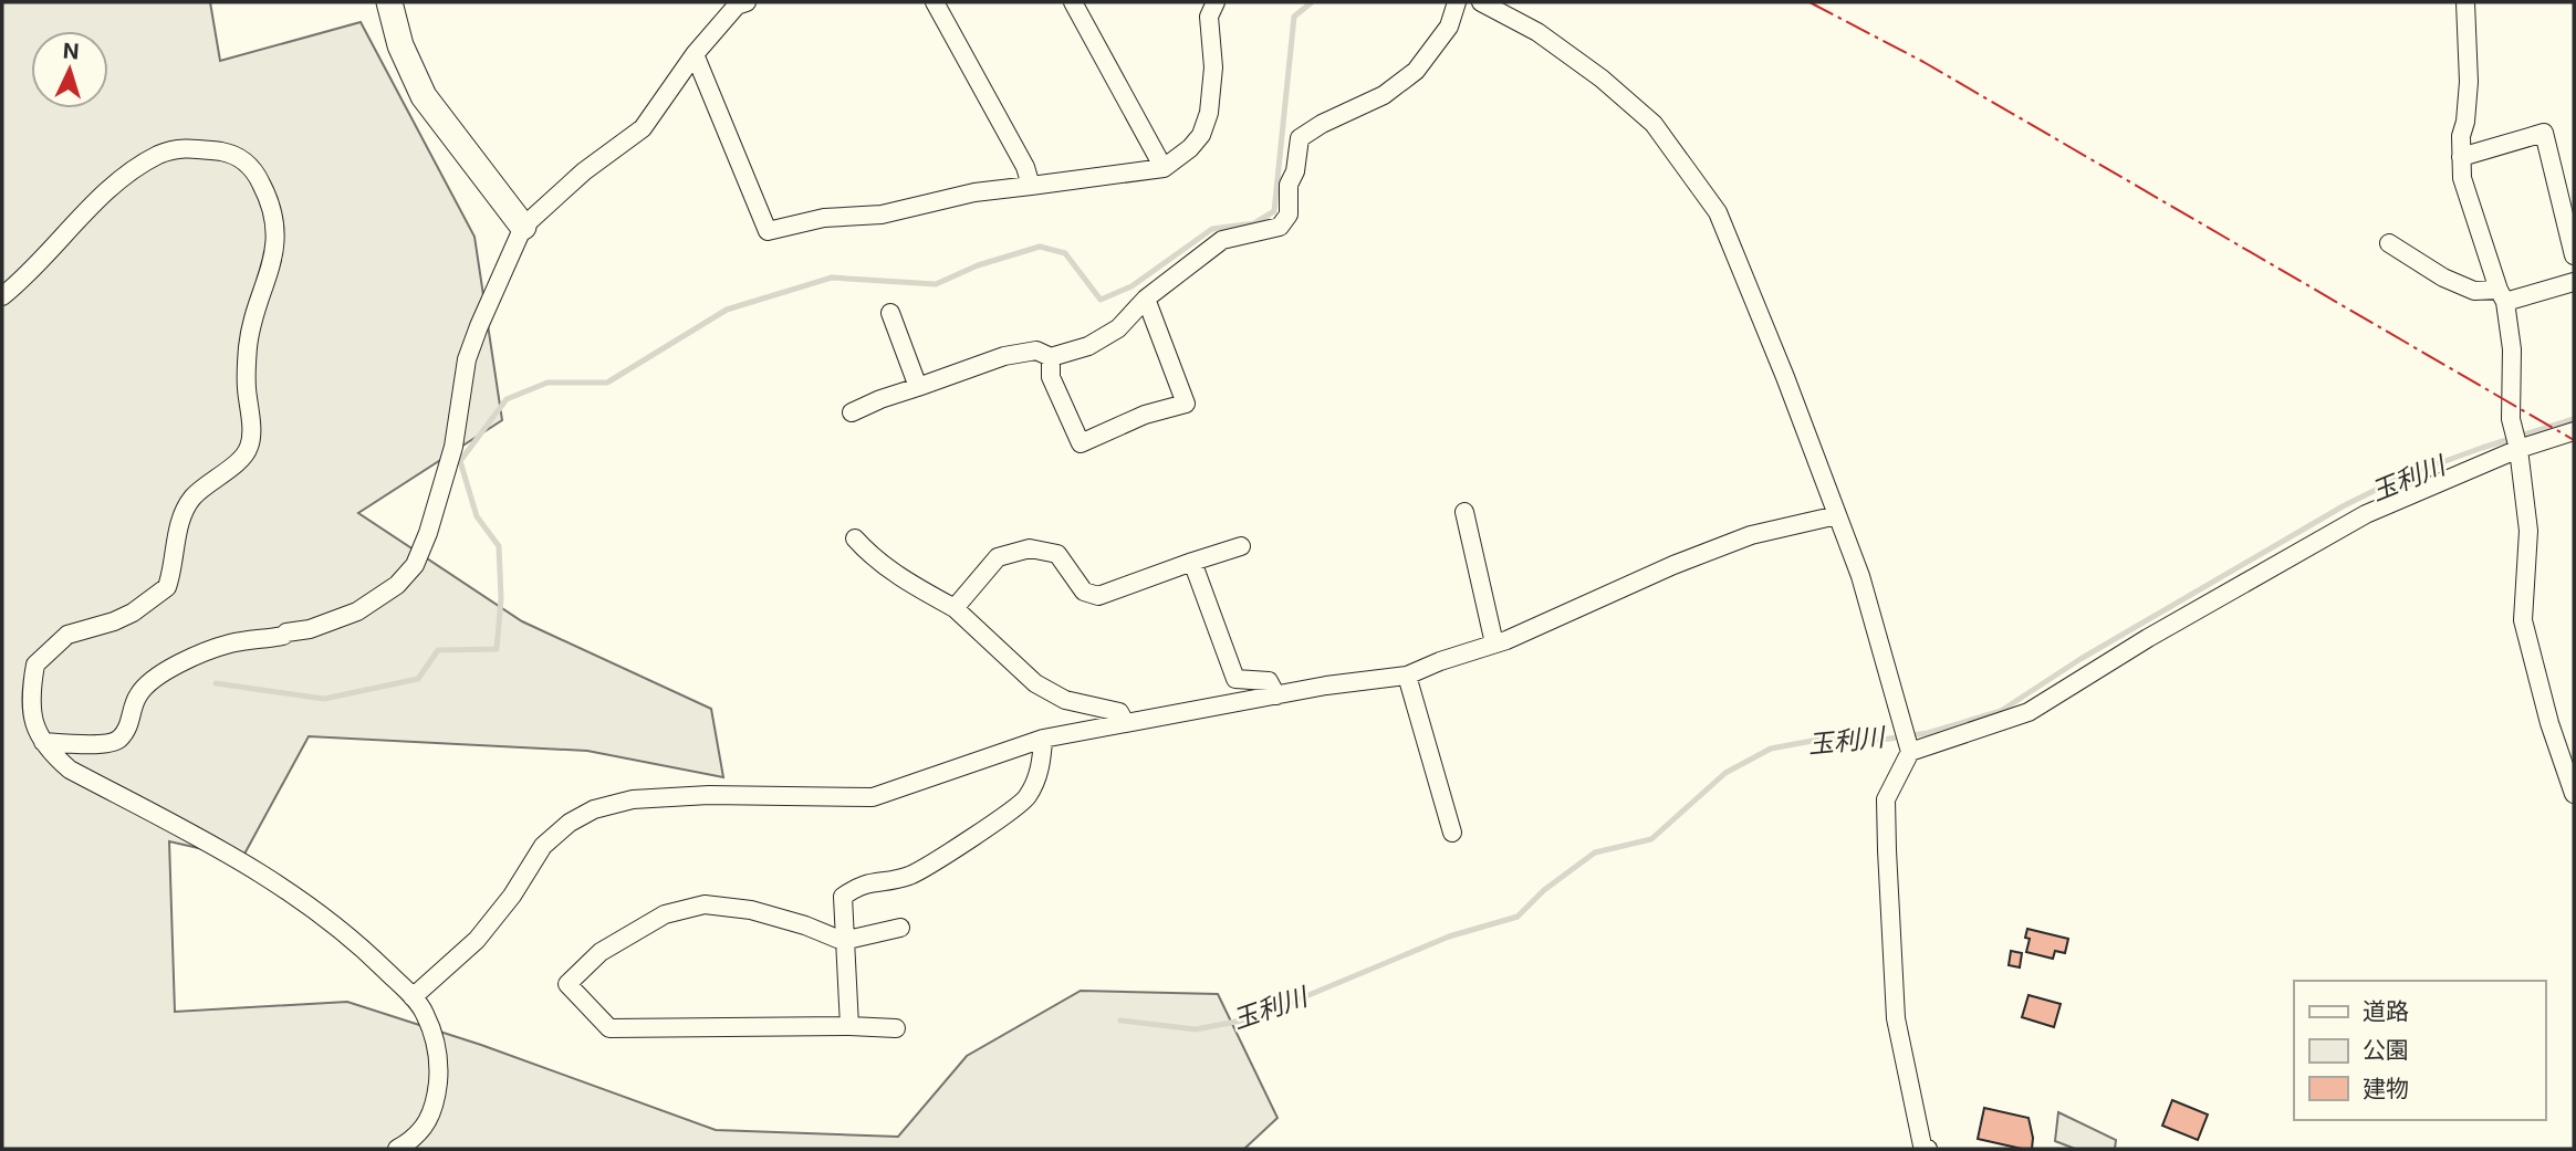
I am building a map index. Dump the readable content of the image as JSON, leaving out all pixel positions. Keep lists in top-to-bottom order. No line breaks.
{"water":["玉利川"],"legend":["道路","公園","建物"],"north":"top"}
